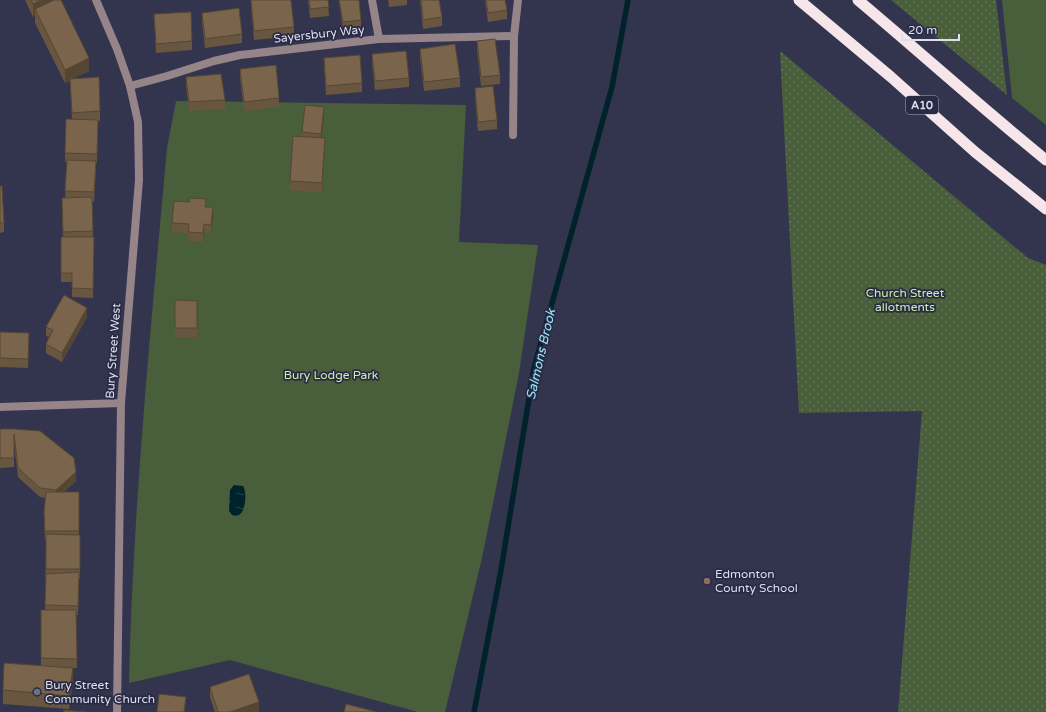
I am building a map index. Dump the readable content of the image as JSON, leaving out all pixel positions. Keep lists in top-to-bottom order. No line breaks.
{"streets":{"highway":["A10"],"street":["Sayersbury Way","Bury Street West"]},"crossings":[["Sayersbury Way","Bury Street West"]],"water":["Salmons Brook"],"parks":["Church Street allotments","Bury Lodge Park"],"places":["Edmonton County School","Bury Street Community Church"],"scale_bar":"20 m"}
